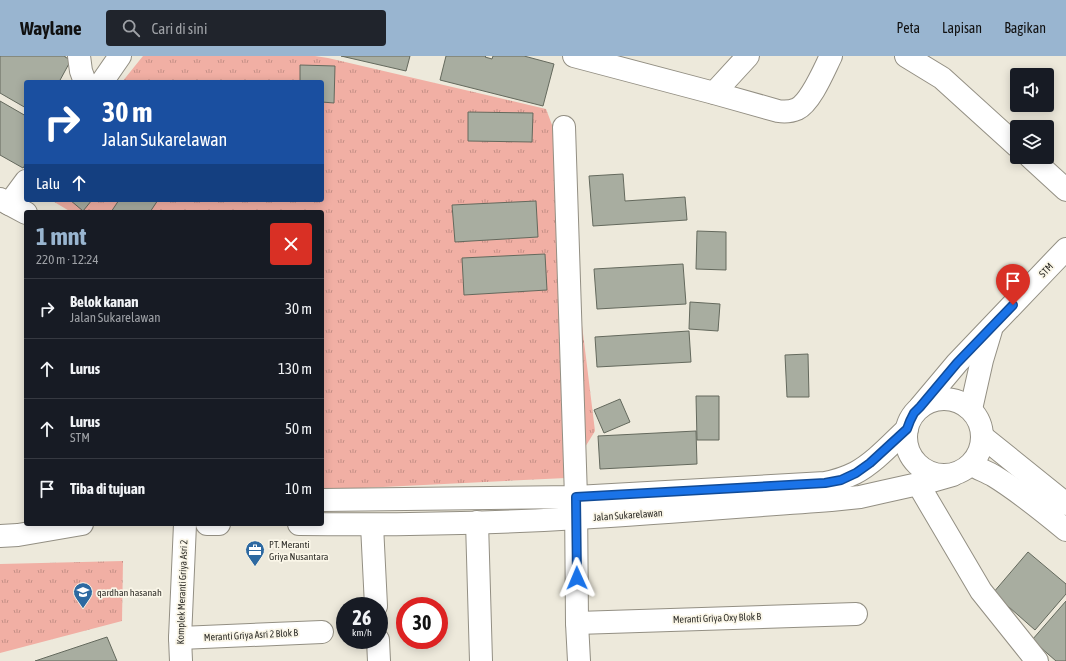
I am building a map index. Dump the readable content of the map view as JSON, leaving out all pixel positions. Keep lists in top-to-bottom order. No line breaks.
{"streets":{"street":["STM","Jalan Sukarelawan","Komplek Meranti Griya Asri 2","Meranti Griya Oxy Blok B","Meranti Griya Asri 2 Blok B"]},"crossings":[["STM","Jalan Sukarelawan"],["Komplek Meranti Griya Asri 2","Meranti Griya Asri 2 Blok B"]],"places":{"office":["PT. Meranti Griya Nusantara"],"school or university":["qardhan hasanah"]},"page":{"header":"Waylane","search":"Cari di sini","nav":["Peta","Lapisan","Bagikan"],"turn":["30 m","Jalan Sukarelawan"],"then":"Lalu","heading":["1 mnt","220 m · 12:24"],"list":[{"name":"Belok kanan","note":"Jalan Sukarelawan","value":"30 m"},{"name":"Lurus","value":"130 m"},{"name":"Lurus","note":"STM","value":"50 m"},{"name":"Tiba di tujuan","value":"10 m"}],"speed":"26 km/h","limit":"30"}}
